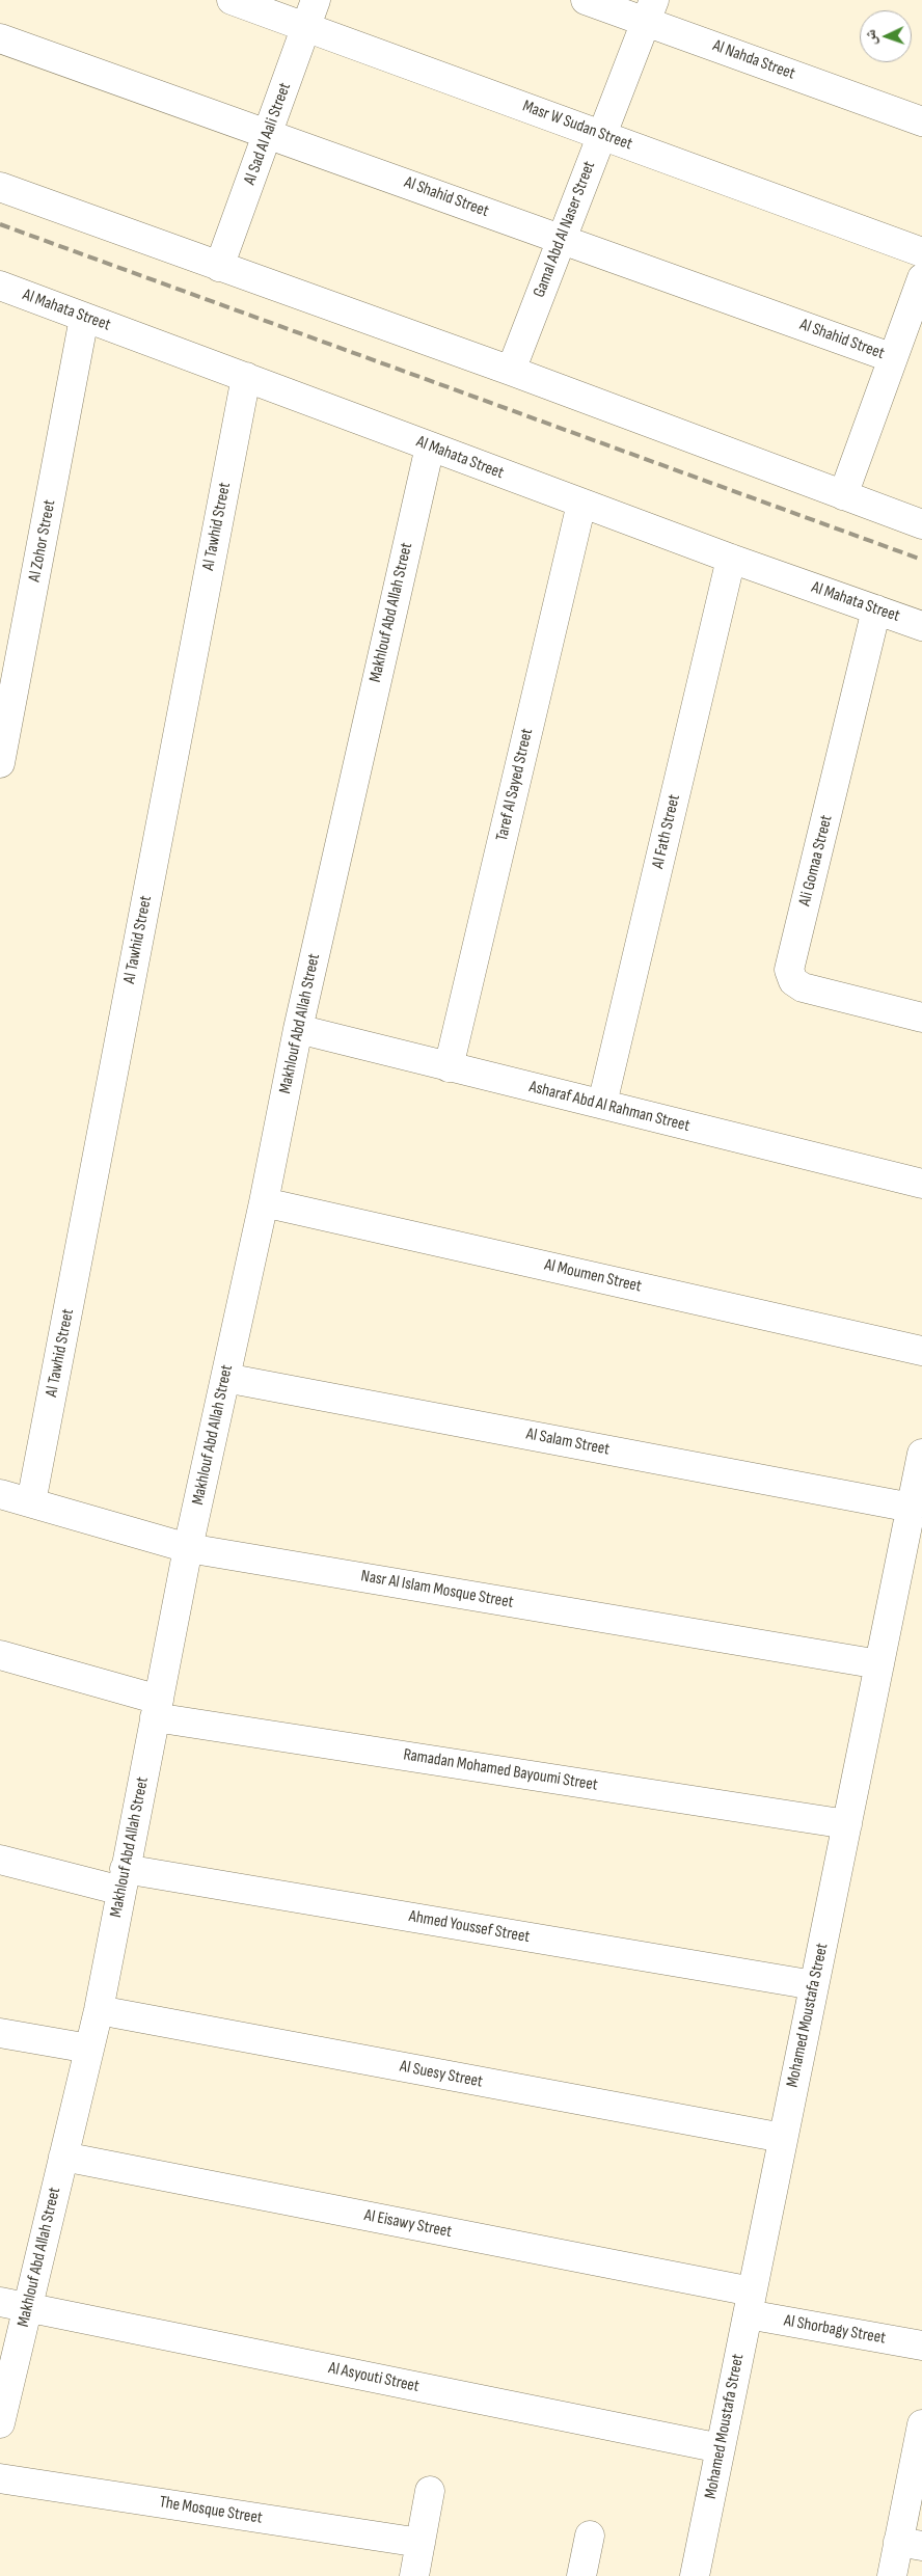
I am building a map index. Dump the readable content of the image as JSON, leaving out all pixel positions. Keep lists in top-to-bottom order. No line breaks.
{"streets":{"street":["Al Nahda Street","Masr W Sudan Street","Al Sad Al Aali Street","Al Shahid Street","Gamal Abd Al Naser Street","Al Mahata Street","Al Tawhid Street","Al Zohor Street","Makhlouf Abd Allah Street","Taref Al Sayed Street","Al Fath Street","Ali Gomaa Street","Asharaf Abd Al Rahman Street","Al Moumen Street","Al Salam Street","Nasr Al Islam Mosque Street","Ramadan Mohamed Bayoumi Street","Ahmed Youssef Street","Mohamed Moustafa Street","Al Suesy Street","Al Eisawy Street","Al Shorbagy Street","Al Asyouti Street","The Mosque Street"]},"crossings":[["Al Nahda Street","Gamal Abd Al Naser Street"],["Masr W Sudan Street","Al Sad Al Aali Street"],["Masr W Sudan Street","Gamal Abd Al Naser Street"],["Al Sad Al Aali Street","Al Shahid Street"],["Al Shahid Street","Gamal Abd Al Naser Street"],["Al Mahata Street","Al Tawhid Street"],["Al Mahata Street","Al Zohor Street"],["Al Mahata Street","Makhlouf Abd Allah Street"],["Al Mahata Street","Taref Al Sayed Street"],["Al Mahata Street","Al Fath Street"],["Al Mahata Street","Ali Gomaa Street"],["Al Tawhid Street","Nasr Al Islam Mosque Street"],["Makhlouf Abd Allah Street","Asharaf Abd Al Rahman Street"],["Makhlouf Abd Allah Street","Al Moumen Street"],["Makhlouf Abd Allah Street","Al Salam Street"],["Makhlouf Abd Allah Street","Nasr Al Islam Mosque Street"],["Makhlouf Abd Allah Street","Ramadan Mohamed Bayoumi Street"],["Makhlouf Abd Allah Street","Ahmed Youssef Street"],["Makhlouf Abd Allah Street","Al Suesy Street"],["Makhlouf Abd Allah Street","Al Eisawy Street"],["Makhlouf Abd Allah Street","Al Asyouti Street"],["Taref Al Sayed Street","Asharaf Abd Al Rahman Street"],["Al Fath Street","Asharaf Abd Al Rahman Street"],["Al Salam Street","Mohamed Moustafa Street"],["Nasr Al Islam Mosque Street","Mohamed Moustafa Street"],["Ramadan Mohamed Bayoumi Street","Mohamed Moustafa Street"],["Ahmed Youssef Street","Mohamed Moustafa Street"],["Mohamed Moustafa Street","Al Suesy Street"],["Mohamed Moustafa Street","Al Eisawy Street"],["Mohamed Moustafa Street","Al Shorbagy Street"],["Mohamed Moustafa Street","Al Asyouti Street"],["Al Eisawy Street","Al Shorbagy Street"]],"north":"left"}
